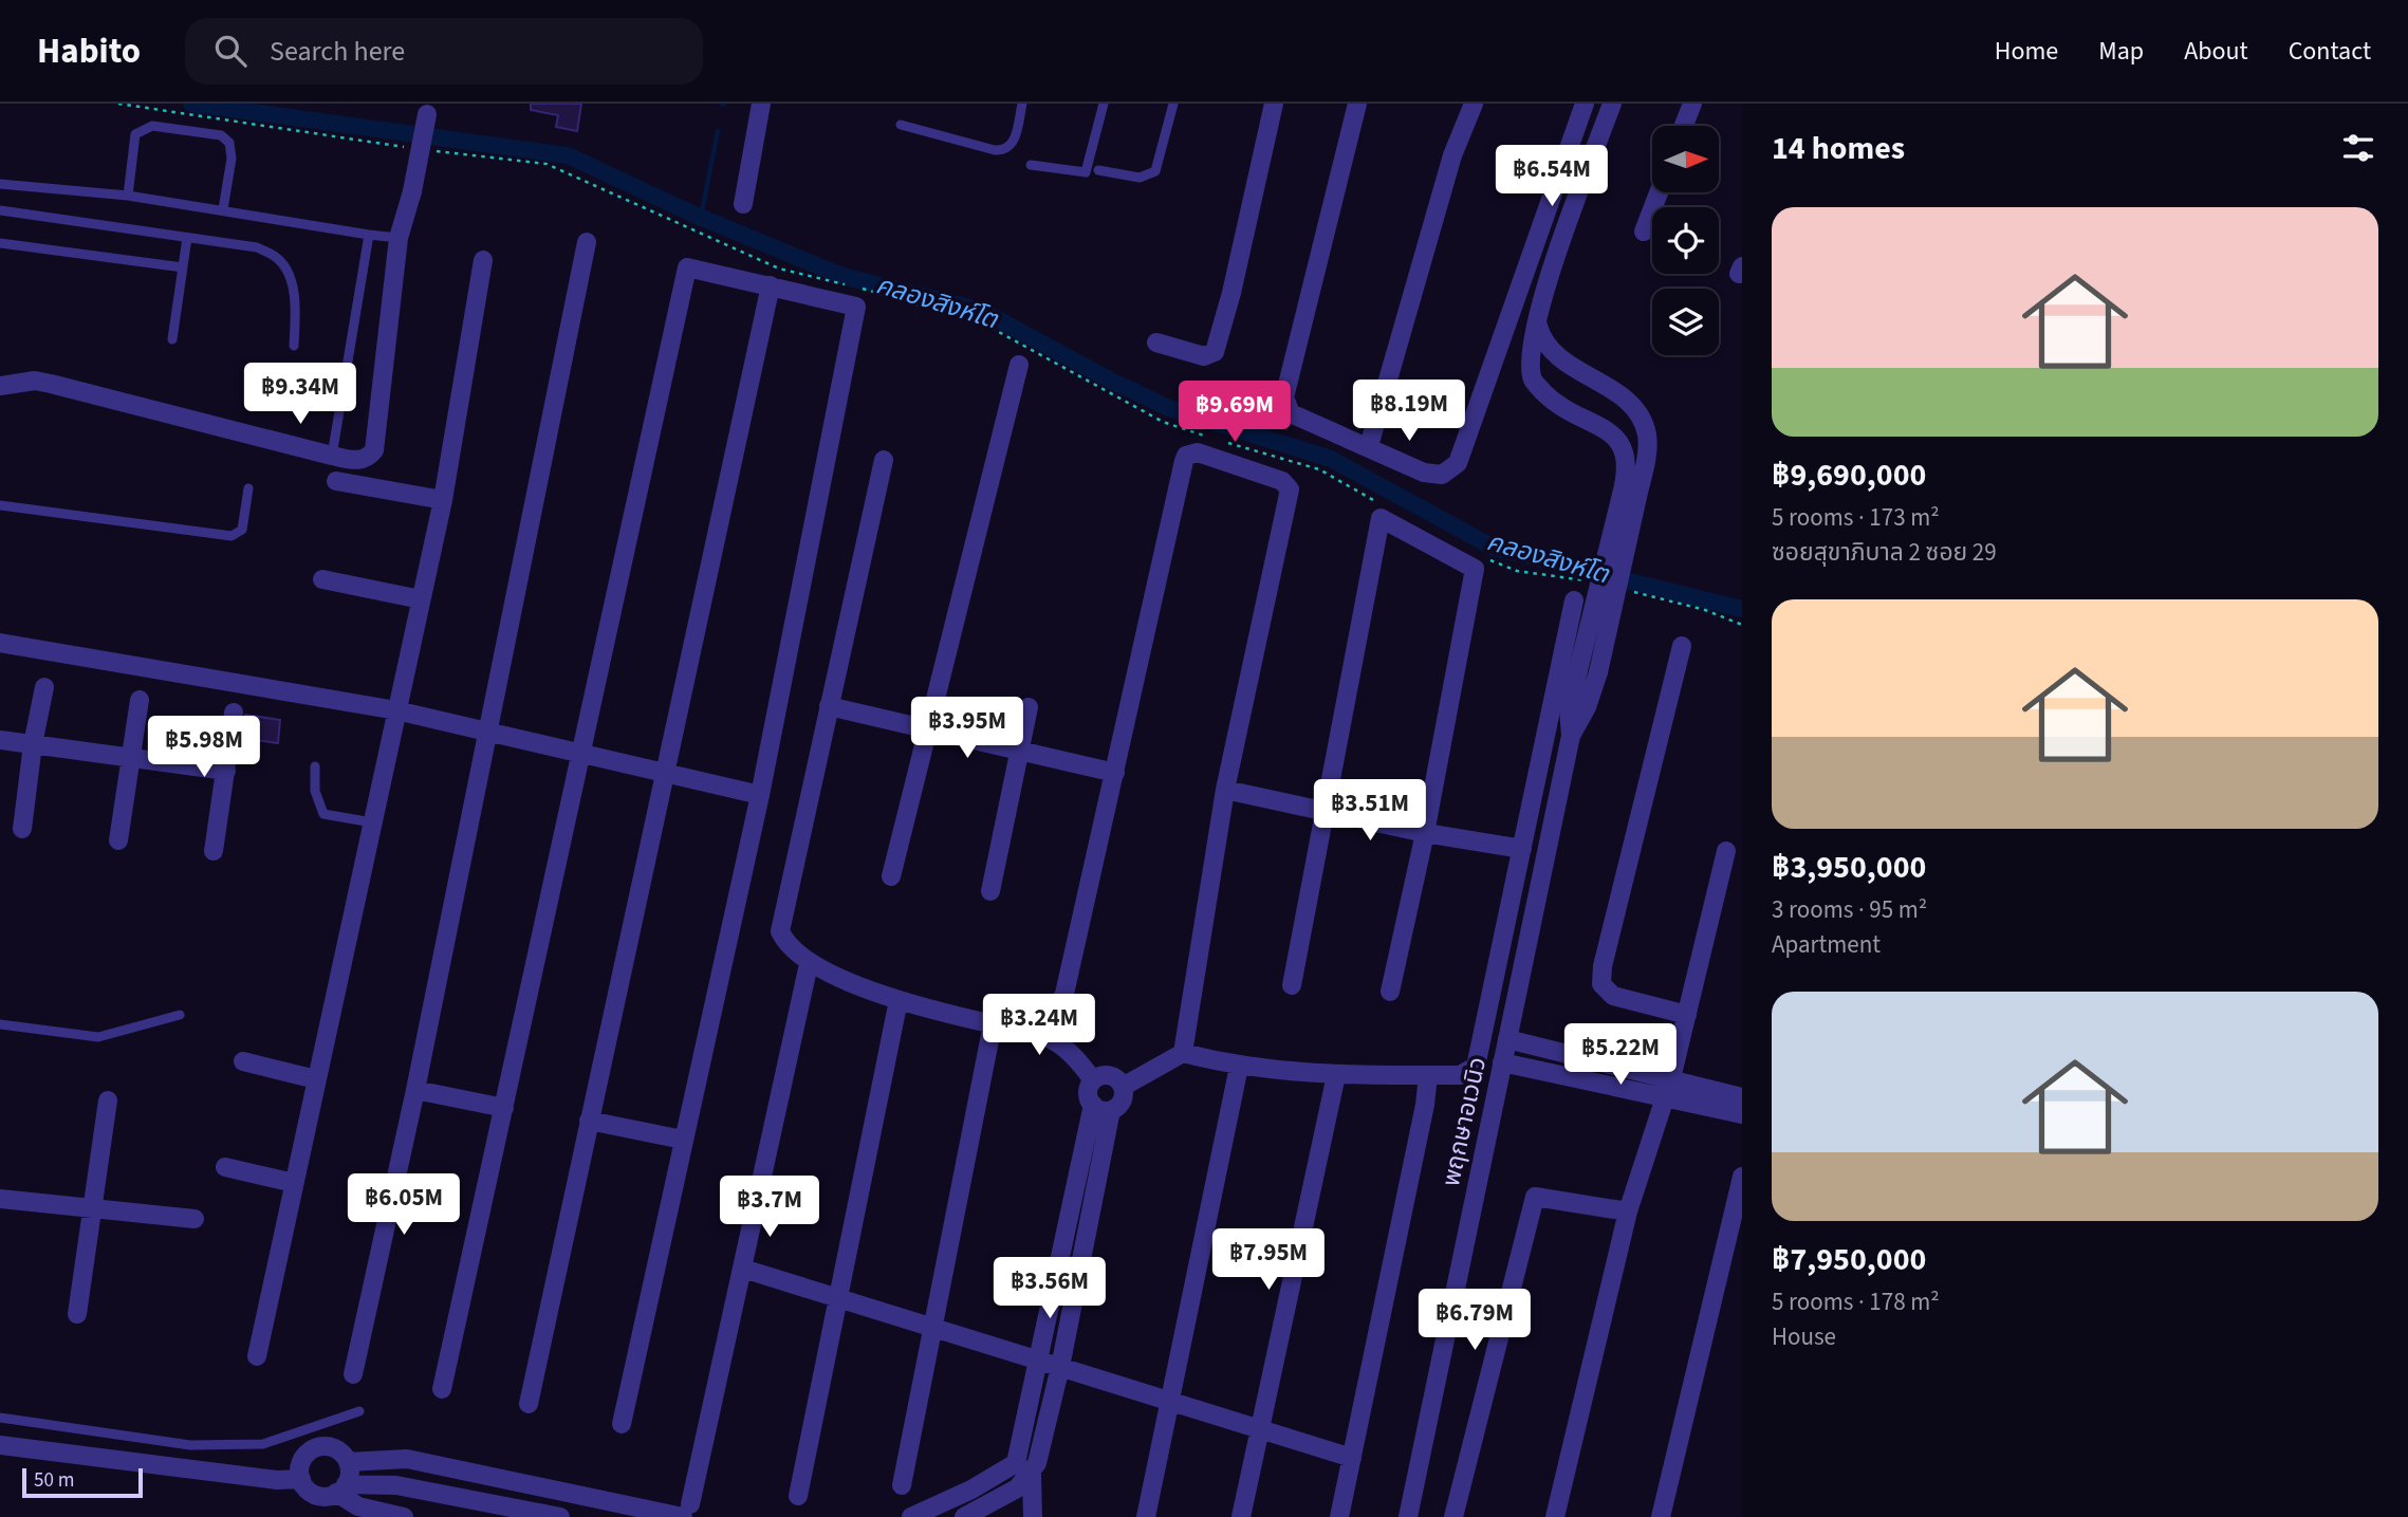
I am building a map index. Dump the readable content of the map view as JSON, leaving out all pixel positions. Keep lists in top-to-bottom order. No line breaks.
{"streets":{"street":["พฤกษาอเวนิว"]},"water":["คลองสิงห์โต"],"scale_bar":"50 m","north":"right","page":{"header":"Habito","search":"Search here","nav":["Home","Map","About","Contact"],"heading":"14 homes","price":["฿6.54M","฿9.34M","฿8.19M","฿9.69M","฿3.95M","฿5.98M","฿3.51M","฿3.24M","฿5.22M","฿6.05M","฿3.7M","฿7.95M","฿3.56M","฿6.79M"],"list":[{"name":"฿9,690,000","note":"5 rooms · 173 m² · ซอยสุขาภิบาล 2 ซอย 29"},{"name":"฿3,950,000","note":"3 rooms · 95 m² · Apartment"},{"name":"฿7,950,000","note":"5 rooms · 178 m² · House"}],"scale":"50 m"}}
